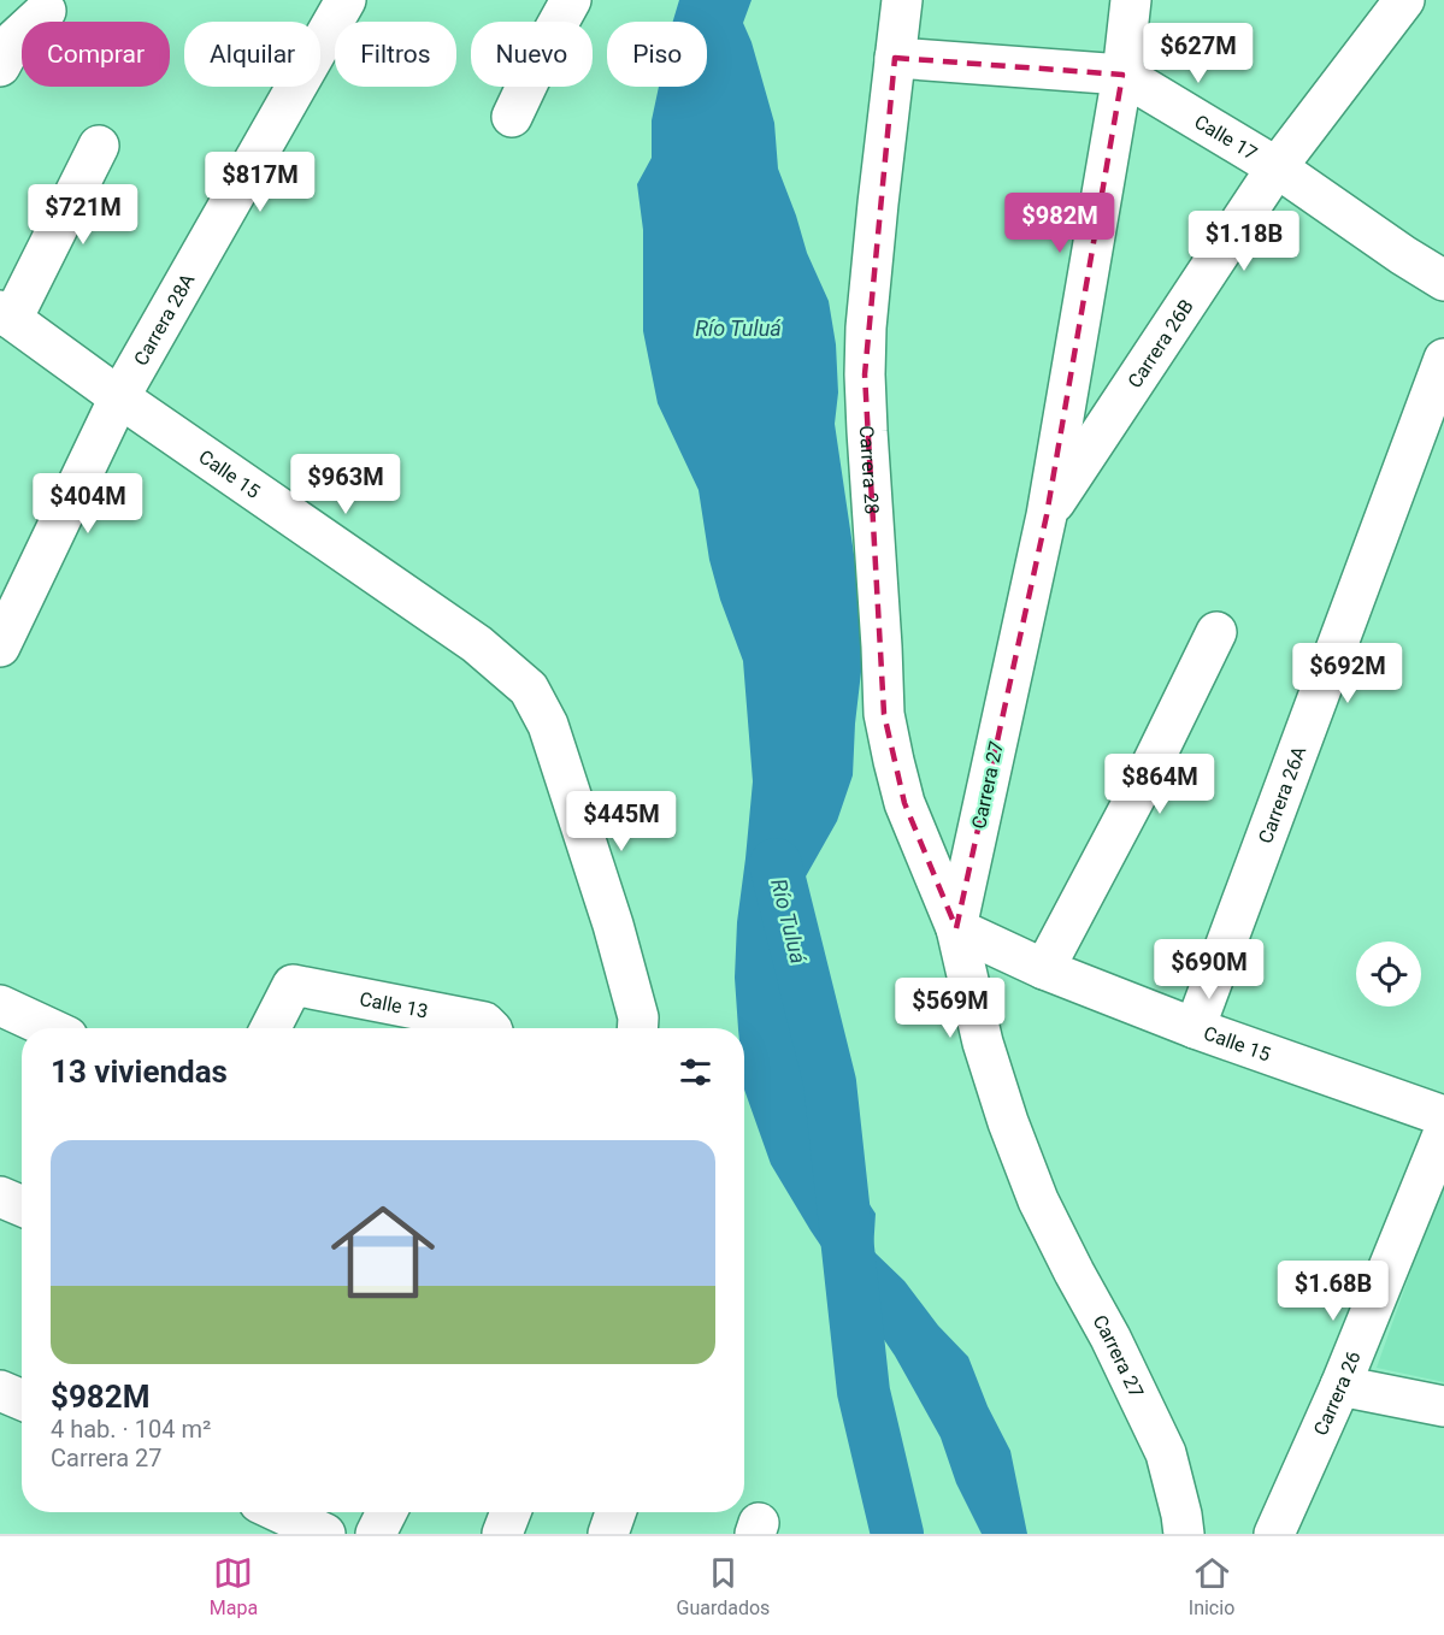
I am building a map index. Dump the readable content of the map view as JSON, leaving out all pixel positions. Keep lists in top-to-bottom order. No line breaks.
{"streets":{"street":["Calle 17","Carrera 28A","Carrera 26B","Carrera 28","Calle 15","Carrera 27","Carrera 26A","Calle 13","Carrera 26"]},"crossings":[["Calle 17","Carrera 26B"],["Calle 17","Carrera 28"],["Calle 17","Carrera 27"],["Carrera 28A","Calle 15"],["Carrera 26B","Carrera 27"],["Carrera 28","Calle 15"],["Carrera 28","Carrera 27"],["Calle 15","Carrera 27"],["Calle 15","Carrera 26A"]],"water":["Río Tuluá"],"page":{"chip":["Comprar","Alquilar","Filtros","Nuevo","Piso"],"price":["$627M","$817M","$721M","$982M","$1.18B","$963M","$404M","$692M","$864M","$445M","$690M","$569M","$1.68B"],"heading":"13 viviendas","list":[{"name":"$982M","note":"4 hab. · 104 m² · Carrera 27"}],"tabs":["Mapa","Guardados","Inicio"]}}
